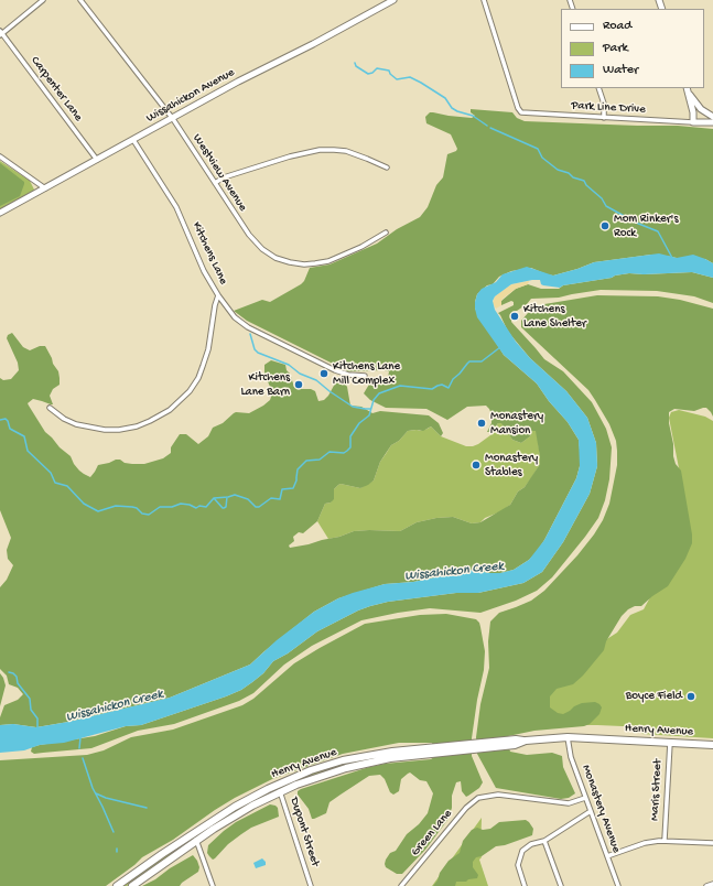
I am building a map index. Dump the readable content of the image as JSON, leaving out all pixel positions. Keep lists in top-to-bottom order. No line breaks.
{"streets":{"main road":["Henry Avenue"],"street":["Carpenter Lane","Wissahickon Avenue","Park Line Drive","Westview Avenue","Kitchens Lane","Maris Street","Monastery Avenue","Dupont Street","Green Lane"]},"crossings":[["Carpenter Lane","Wissahickon Avenue"],["Wissahickon Avenue","Westview Avenue"],["Wissahickon Avenue","Kitchens Lane"],["Henry Avenue","Maris Street"],["Henry Avenue","Monastery Avenue"],["Henry Avenue","Dupont Street"],["Monastery Avenue","Green Lane"]],"water":["Wissahickon Creek"],"places":["Mom Rinker's Rock","Kitchens Lane Shelter","Kitchens Lane Mill Complex","Kitchens Lane Barn","Monastery Mansion","Monastery Stables","Boyce Field"],"legend":["Road","Park","Water"]}
